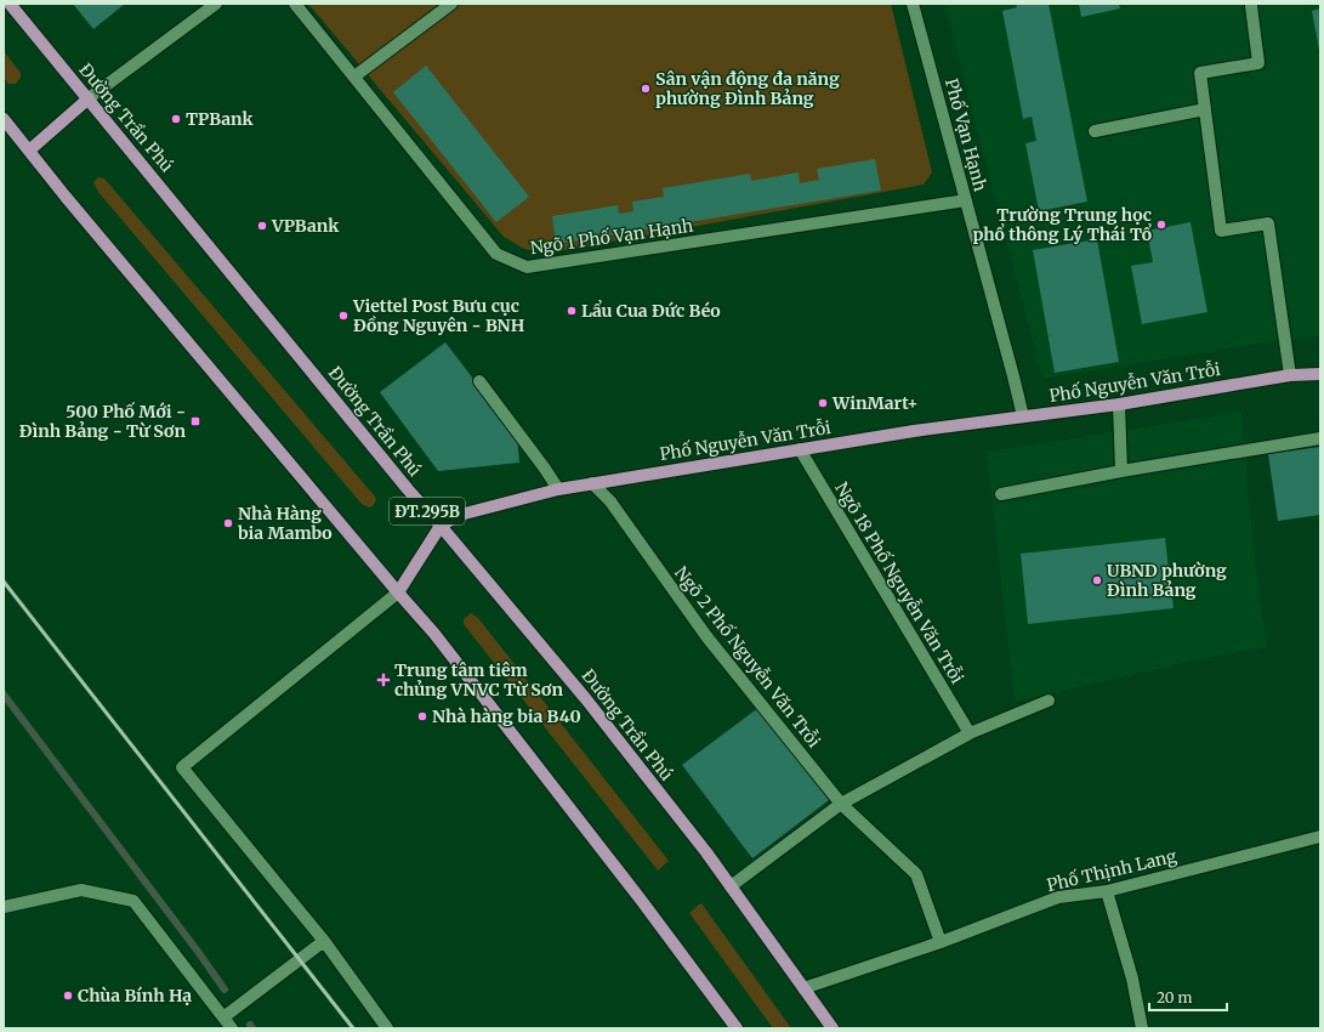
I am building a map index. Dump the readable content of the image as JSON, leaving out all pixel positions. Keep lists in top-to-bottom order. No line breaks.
{"streets":{"main road":["Đường Trần Phú","Phố Nguyễn Văn Trỗi","ĐT.295B"],"street":["Phố Vạn Hạnh","Ngõ 1 Phố Vạn Hạnh","Ngõ 18 Phố Nguyễn Văn Trỗi","Ngõ 2 Phố Nguyễn Văn Trỗi","Phố Thịnh Lang"]},"crossings":[["Đường Trần Phú","Phố Nguyễn Văn Trỗi"],["Đường Trần Phú","Phố Thịnh Lang"],["Phố Vạn Hạnh","Ngõ 1 Phố Vạn Hạnh"],["Phố Vạn Hạnh","Phố Nguyễn Văn Trỗi"],["Phố Nguyễn Văn Trỗi","Ngõ 18 Phố Nguyễn Văn Trỗi"],["Phố Nguyễn Văn Trỗi","Ngõ 2 Phố Nguyễn Văn Trỗi"],["Ngõ 2 Phố Nguyễn Văn Trỗi","Phố Thịnh Lang"]],"places":{"other":["Sân vận động đa năng phường Đình Bảng","TPBank","Trường Trung học phổ thông Lý Thái Tổ","VPBank","Lẩu Cua Đức Béo","Viettel Post Bưu cục Đồng Nguyên - BNH","WinMart+","Nhà Hàng bia Mambo","UBND phường Đình Bảng","Nhà hàng bia B40","Chùa Bính Hạ"],"transit":["500 Phố Mới - Đình Bảng - Từ Sơn"],"health":["Trung tâm tiêm chủng VNVC Từ Sơn"]},"scale_bar":"20 m"}
